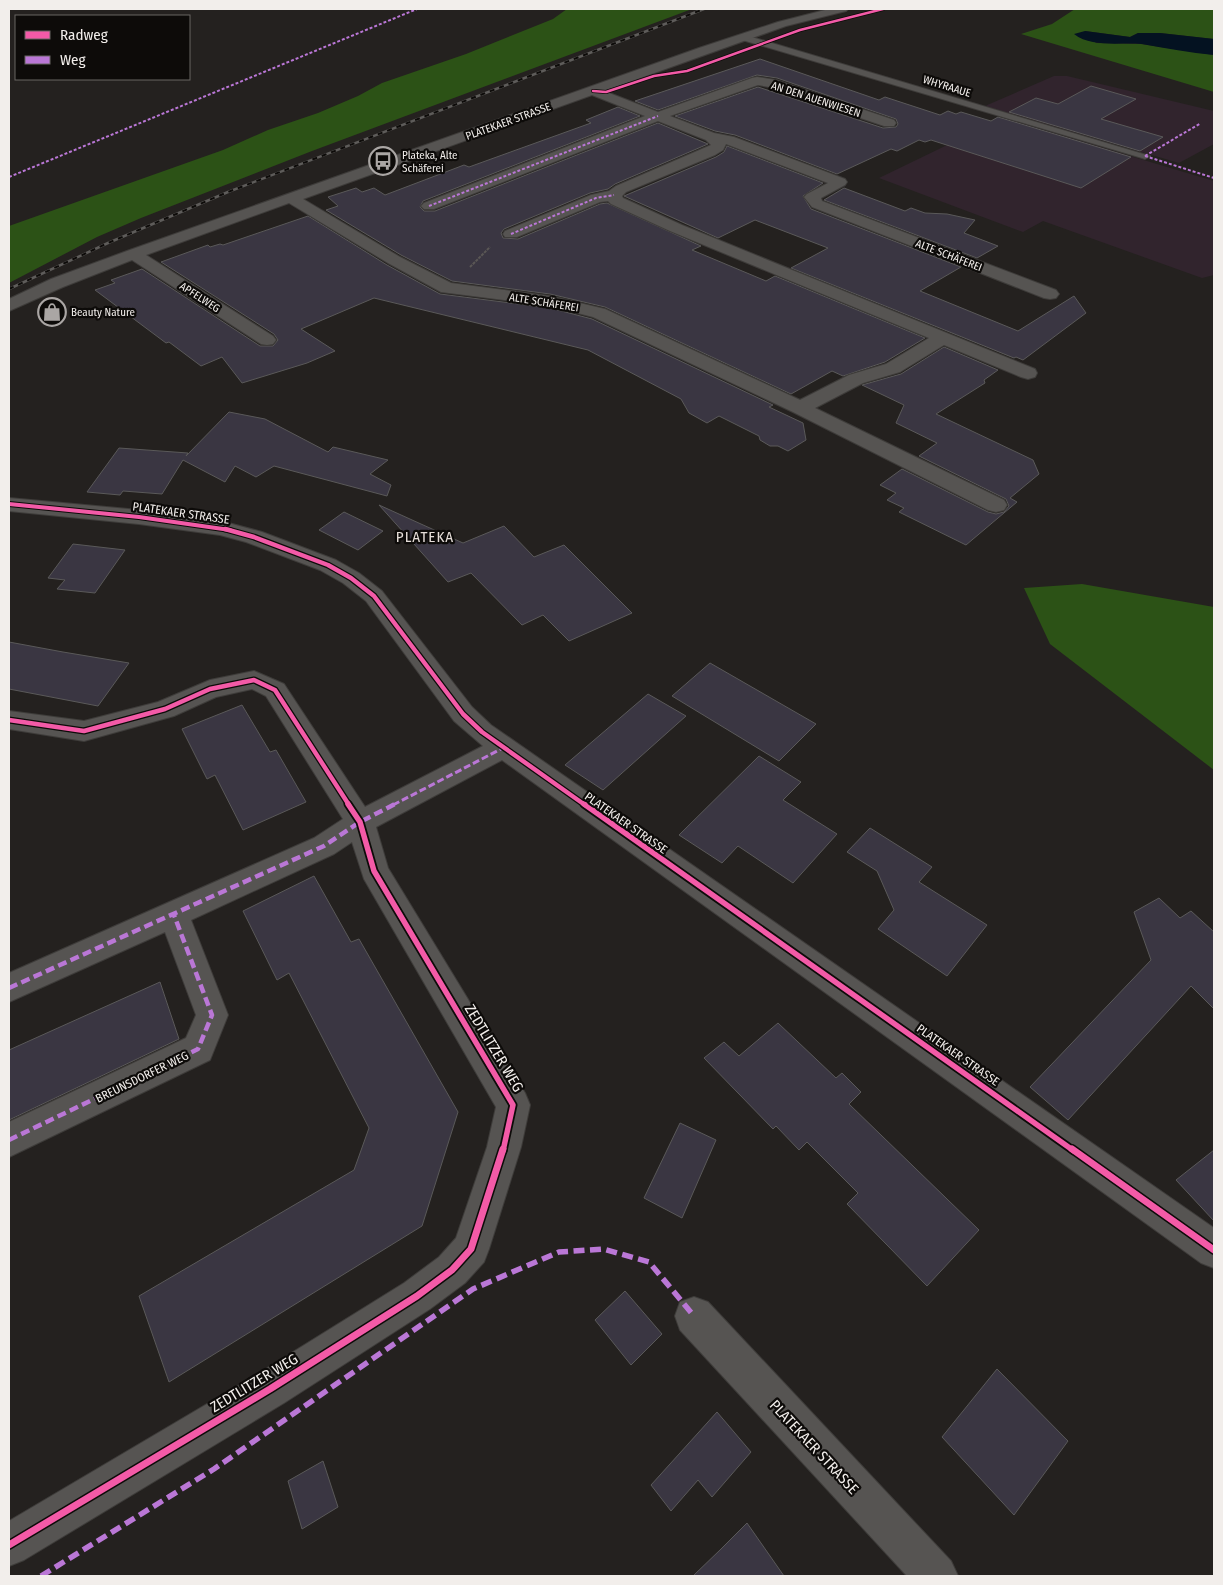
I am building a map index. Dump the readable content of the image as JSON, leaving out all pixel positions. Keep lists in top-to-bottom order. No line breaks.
{"streets":{"street":["AN DEN AUENWIESEN","PLATEKAER STRASSE","ALTE SCHÄFEREI","APFELWEG","ZEDTLITZER WEG","BREUNSDORFER WEG"],"lane":["WHYRAAUE"]},"crossings":[["WHYRAAUE","PLATEKAER STRASSE"],["AN DEN AUENWIESEN","ALTE SCHÄFEREI"],["PLATEKAER STRASSE","ALTE SCHÄFEREI"],["PLATEKAER STRASSE","APFELWEG"]],"districts":["PLATEKA"],"places":{"bus stop":["Plateka, Alte Schäferei"],"shop":["Beauty Nature"]},"legend":["Radweg","Weg"]}
